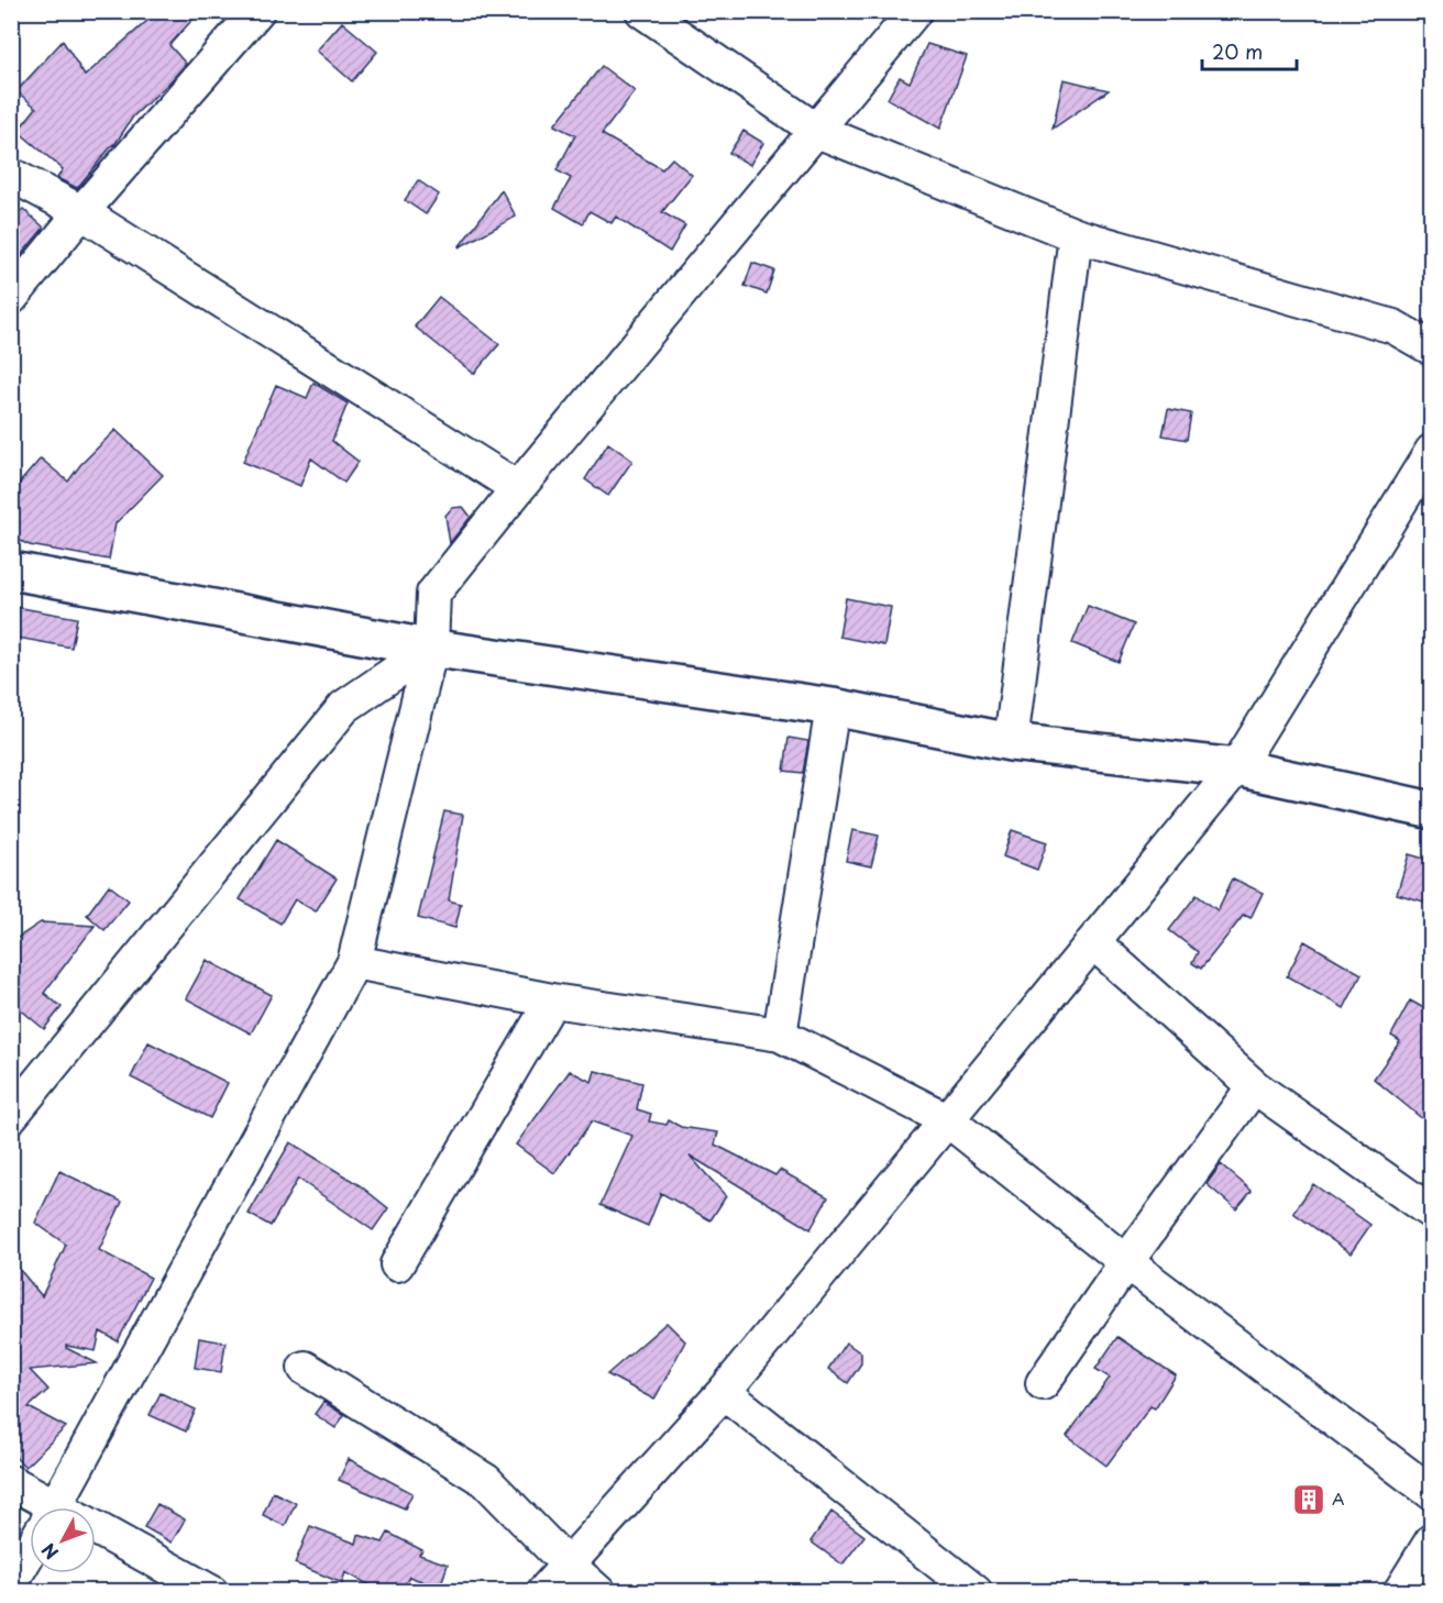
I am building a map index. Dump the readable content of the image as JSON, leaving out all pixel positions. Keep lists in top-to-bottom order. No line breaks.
{"places":{"building":["A"]},"scale_bar":"20 m","north":"bottom left"}
